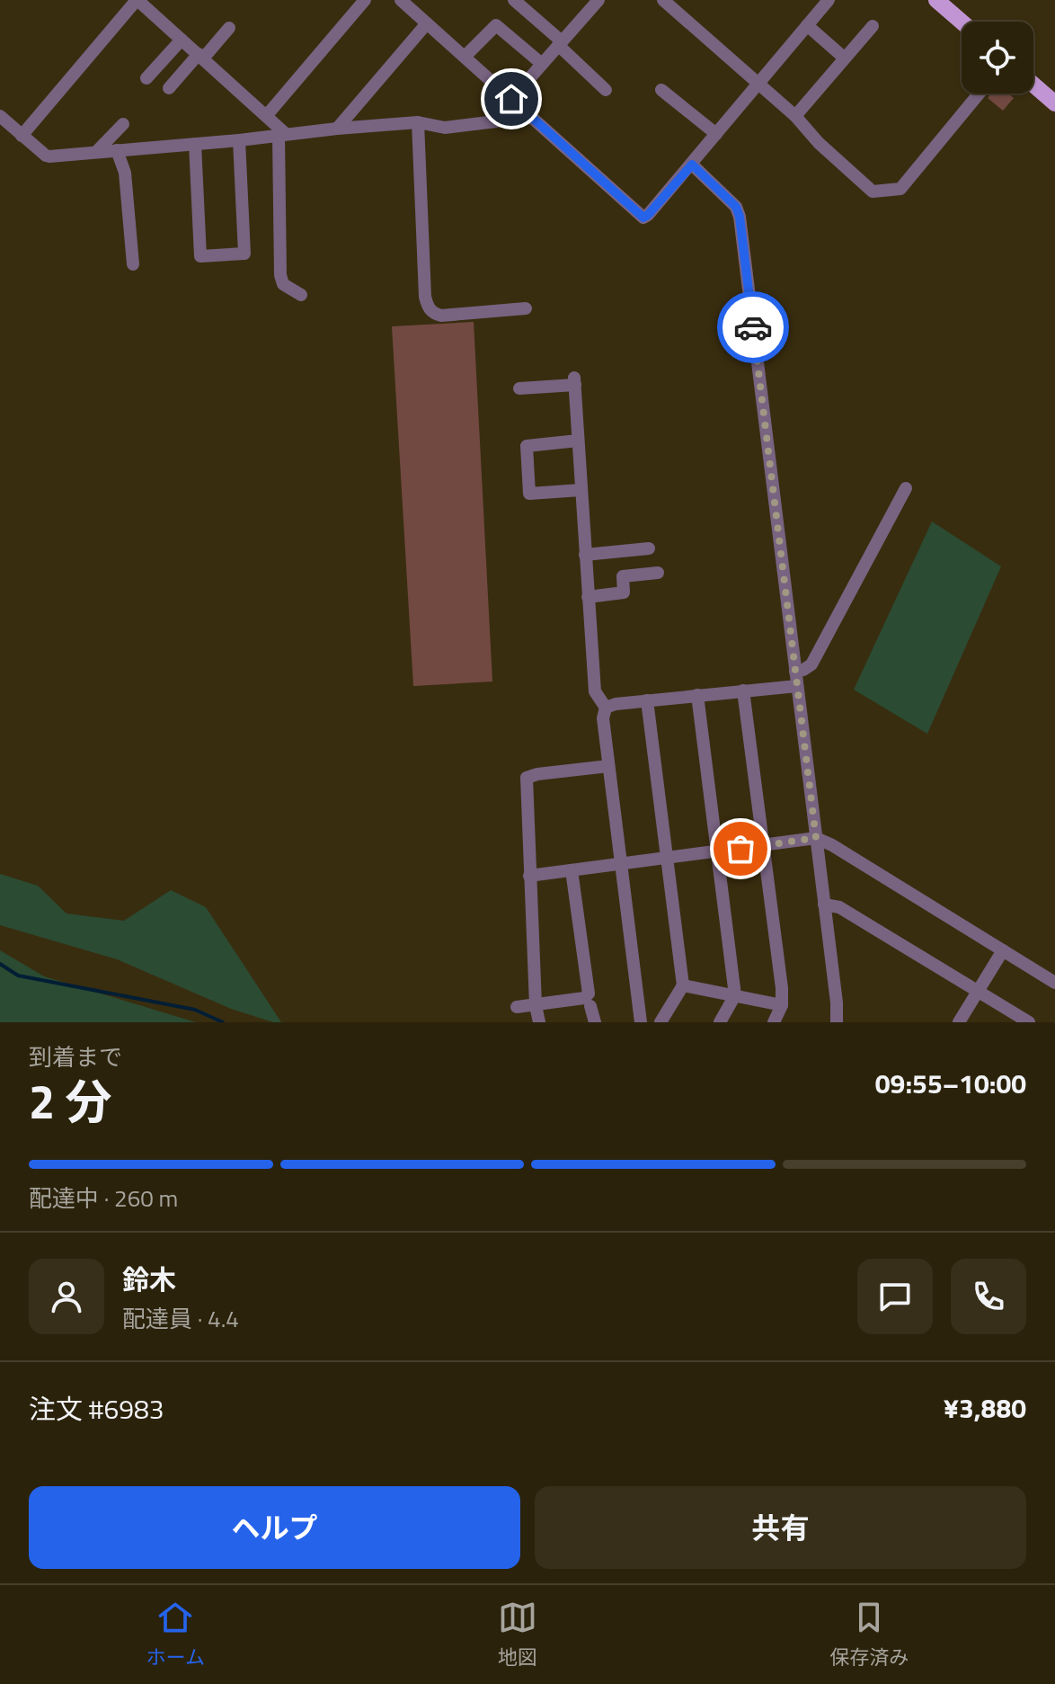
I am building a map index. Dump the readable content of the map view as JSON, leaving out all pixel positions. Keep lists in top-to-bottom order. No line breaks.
{"page":{"heading":["2 分","到着まで","09:55–10:00"],"panel":["鈴木","配達員 · 4.4","注文 #6983","¥3,880"],"bar":"配達中 · 260 m","buttons":["ヘルプ","共有"],"tabs":["ホーム","地図","保存済み"]}}
